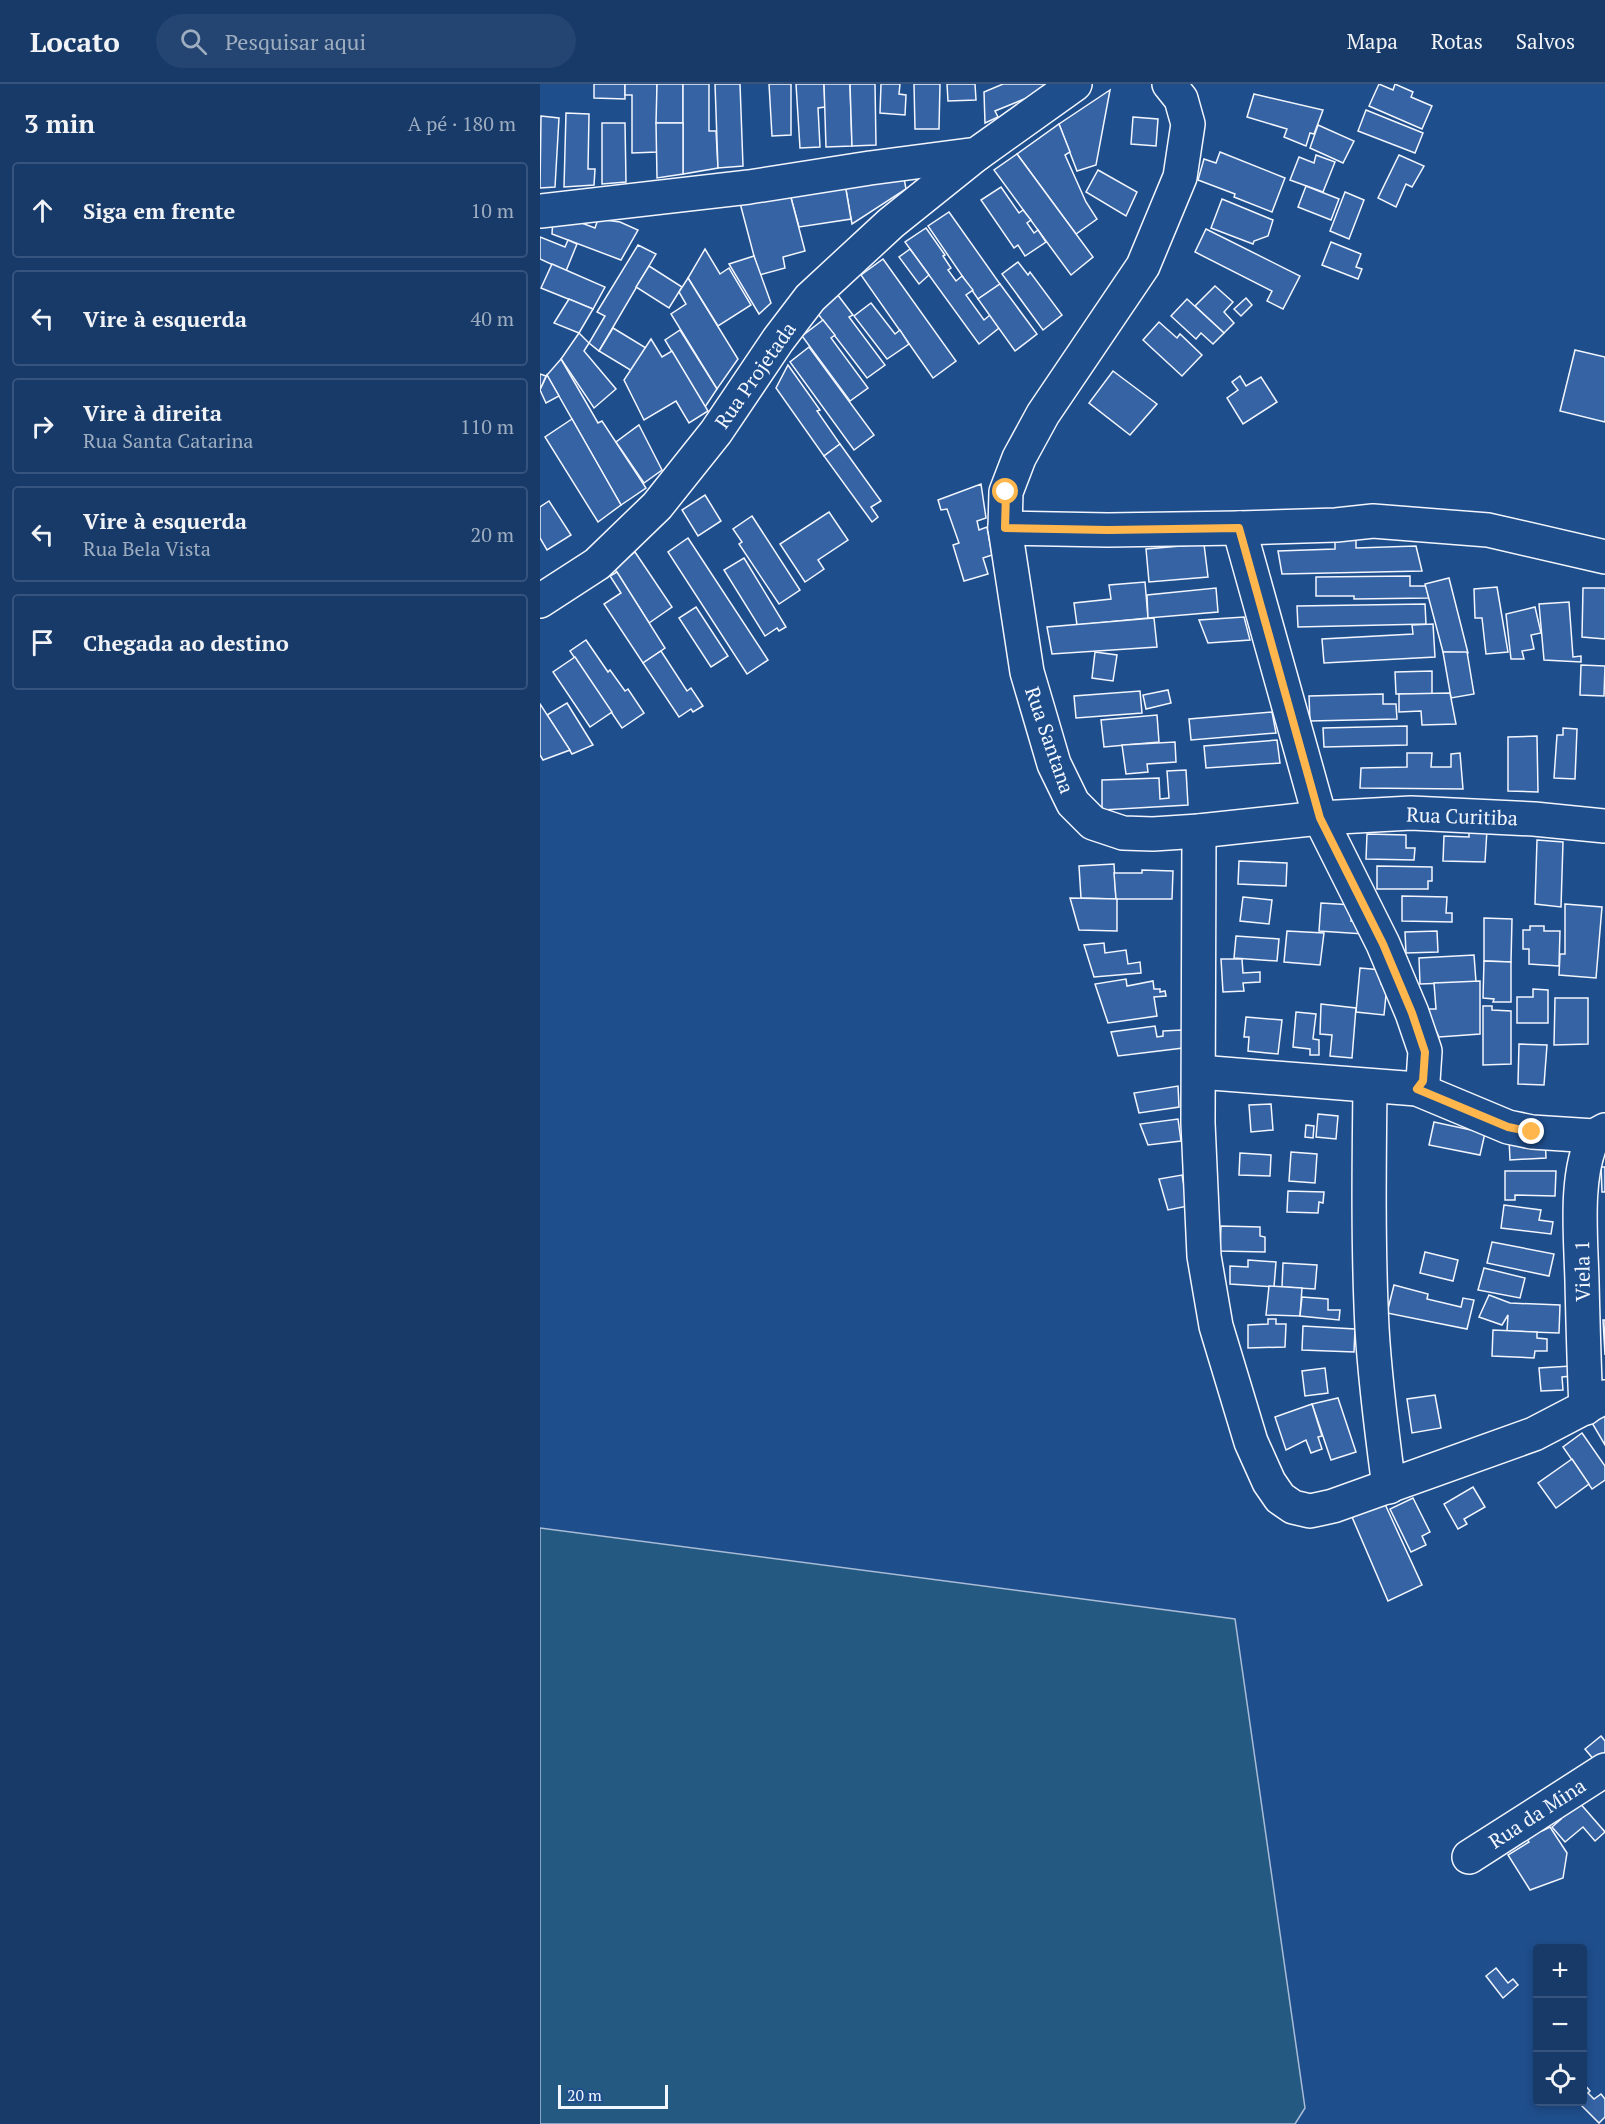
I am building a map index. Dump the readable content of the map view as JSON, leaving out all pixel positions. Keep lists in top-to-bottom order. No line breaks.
{"streets":{"street":["Rua Projetada","Rua Santana","Rua Curitiba","Viela 1","Rua da Mina"]},"crossings":[["Rua Santana","Rua Curitiba"]],"scale_bar":"20 m","page":{"header":"Locato","search":"Pesquisar aqui","nav":["Mapa","Rotas","Salvos"],"heading":["3 min","A pé · 180 m"],"list":[["Siga em frente","10 m"],["Vire à esquerda","40 m"],["Vire à direita","Rua Santa Catarina","110 m"],["Vire à esquerda","Rua Bela Vista","20 m"],"Chegada ao destino"],"map_buttons":["+","−"],"scale":"20 m"}}
